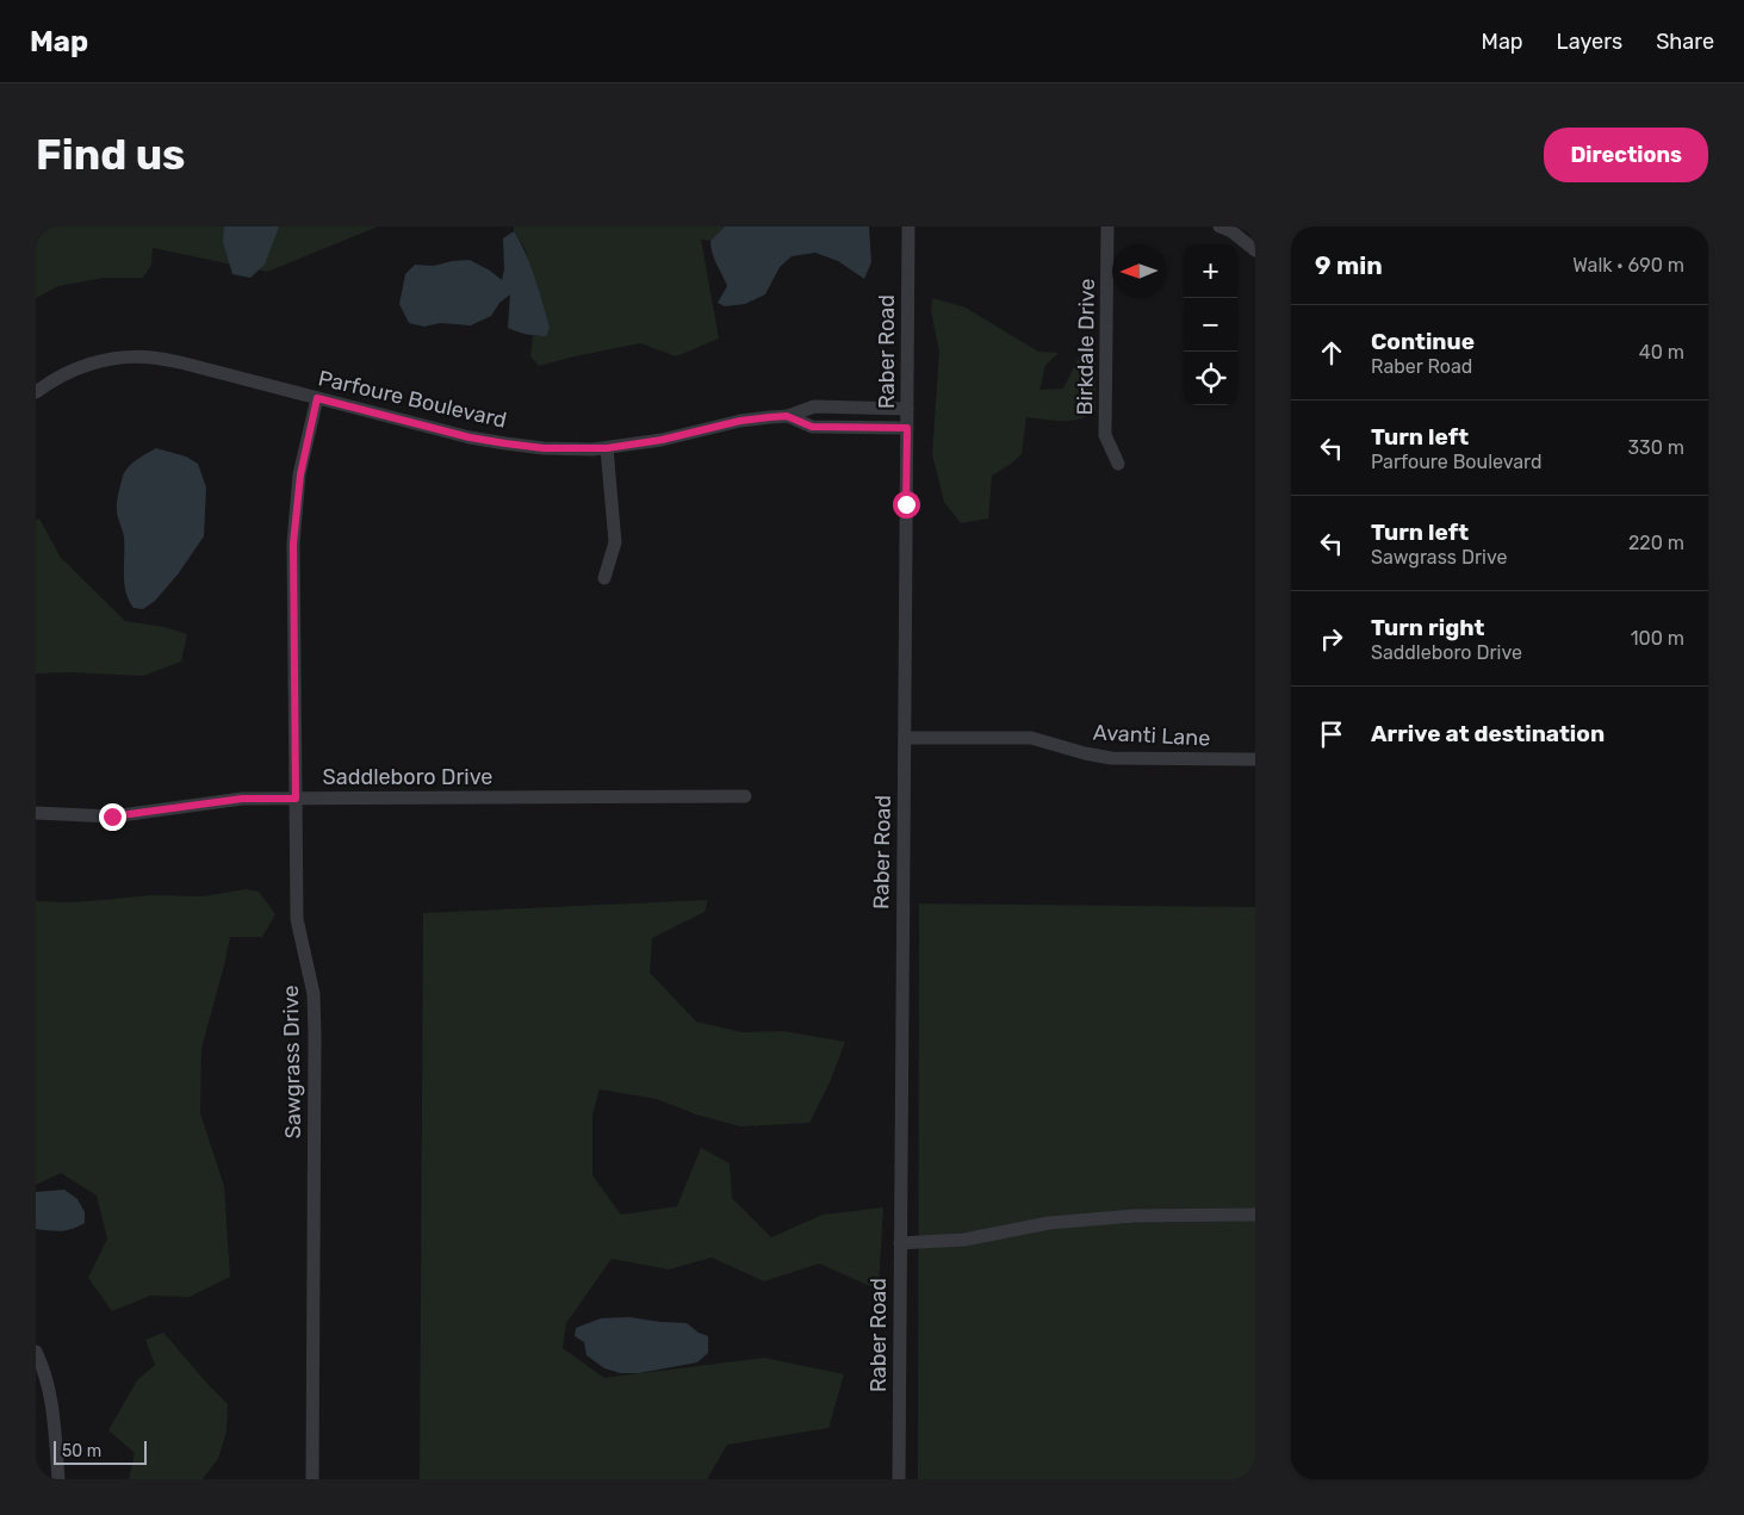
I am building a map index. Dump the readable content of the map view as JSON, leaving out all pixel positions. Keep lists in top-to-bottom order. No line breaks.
{"streets":{"street":["Birkdale Drive","Raber Road","Parfoure Boulevard","Avanti Lane","Saddleboro Drive","Sawgrass Drive"]},"crossings":[["Raber Road","Parfoure Boulevard"],["Raber Road","Avanti Lane"],["Parfoure Boulevard","Sawgrass Drive"],["Saddleboro Drive","Sawgrass Drive"]],"scale_bar":"50 m","north":"left","page":{"header":"Map","nav":["Map","Layers","Share"],"buttons":"Directions","title":"Find us","heading":["9 min","Walk · 690 m"],"map_buttons":["+","−"],"list":[["Continue","Raber Road","40 m"],["Turn left","Parfoure Boulevard","330 m"],["Turn left","Sawgrass Drive","220 m"],["Turn right","Saddleboro Drive","100 m"],"Arrive at destination"],"scale":"50 m"}}
